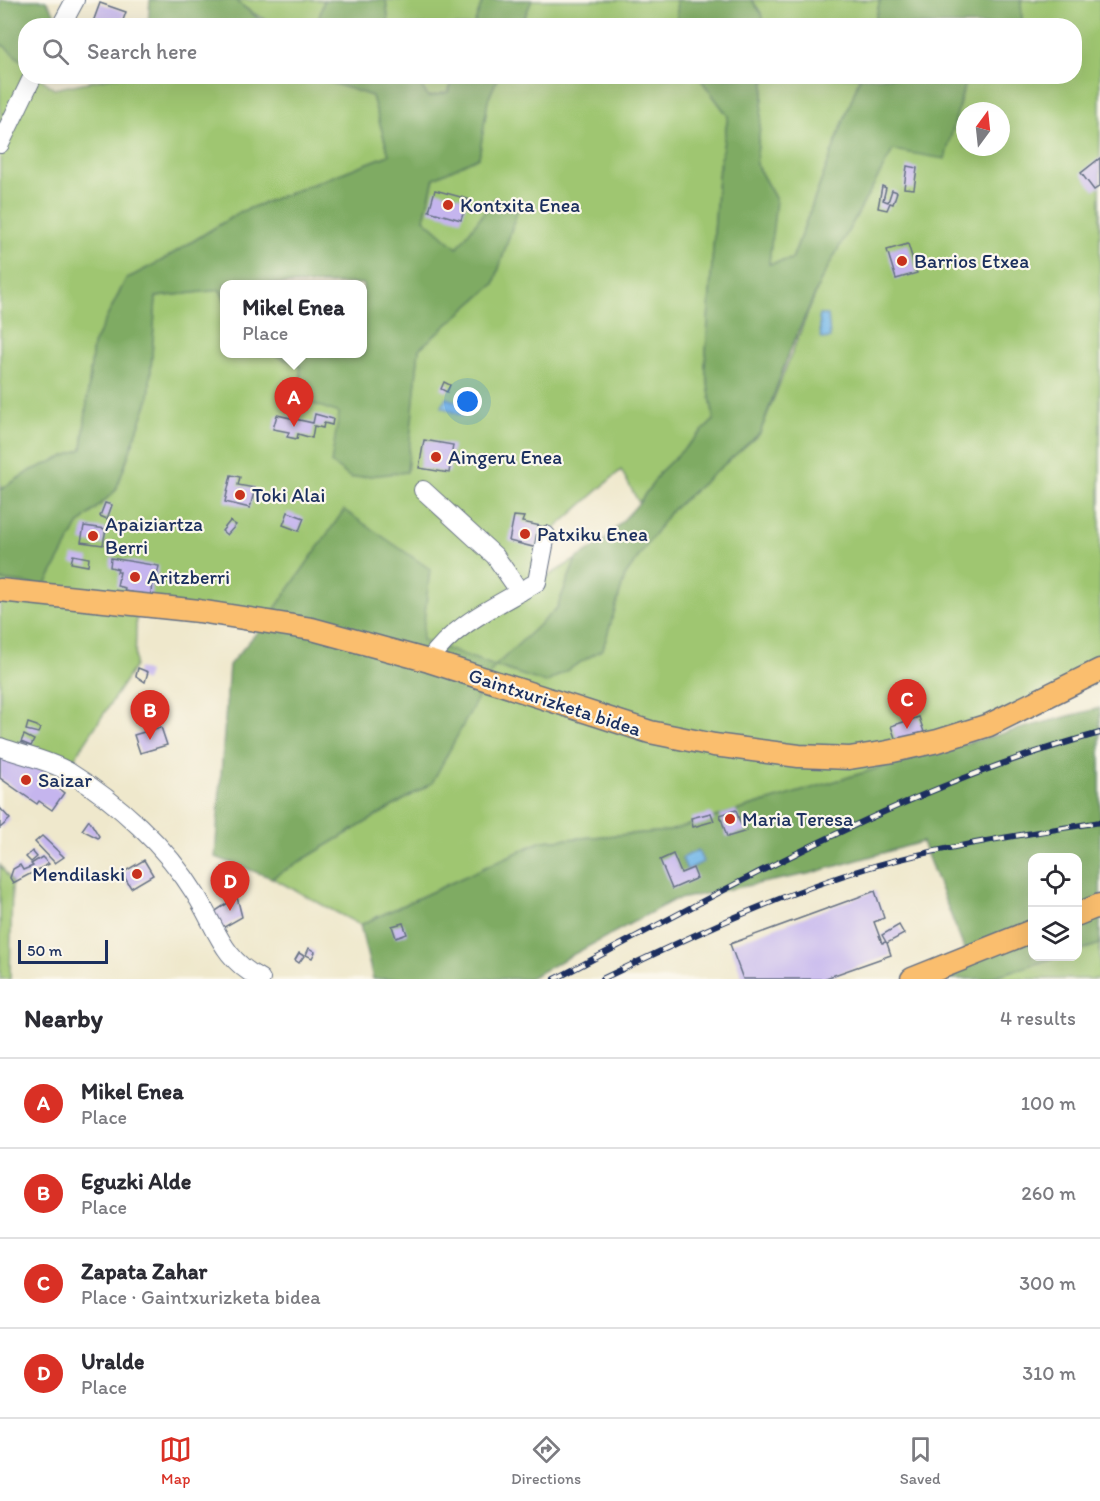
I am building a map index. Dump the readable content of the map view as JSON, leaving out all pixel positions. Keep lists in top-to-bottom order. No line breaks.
{"streets":{"main road":["Gaintxurizketa bidea"]},"places":["Kontxita Enea","Barrios Etxea","Aingeru Enea","Toki Alai","Patxiku Enea","Apaiziartza Berri","Aritzberri","Saizar","Maria Teresa","Mendilaski"],"scale_bar":"50 m","north":"top","page":{"search":"Search here","popup":["Mikel Enea","Place"],"pins":["A","C","B","D"],"scale":"50 m","heading":["Nearby","4 results"],"list":[{"mark":"A","name":"Mikel Enea","note":"Place","value":"100 m"},{"mark":"B","name":"Eguzki Alde","note":"Place","value":"260 m"},{"mark":"C","name":"Zapata Zahar","note":"Place · Gaintxurizketa bidea","value":"300 m"},{"mark":"D","name":"Uralde","note":"Place","value":"310 m"}],"nav":["Map","Directions","Saved"]}}
